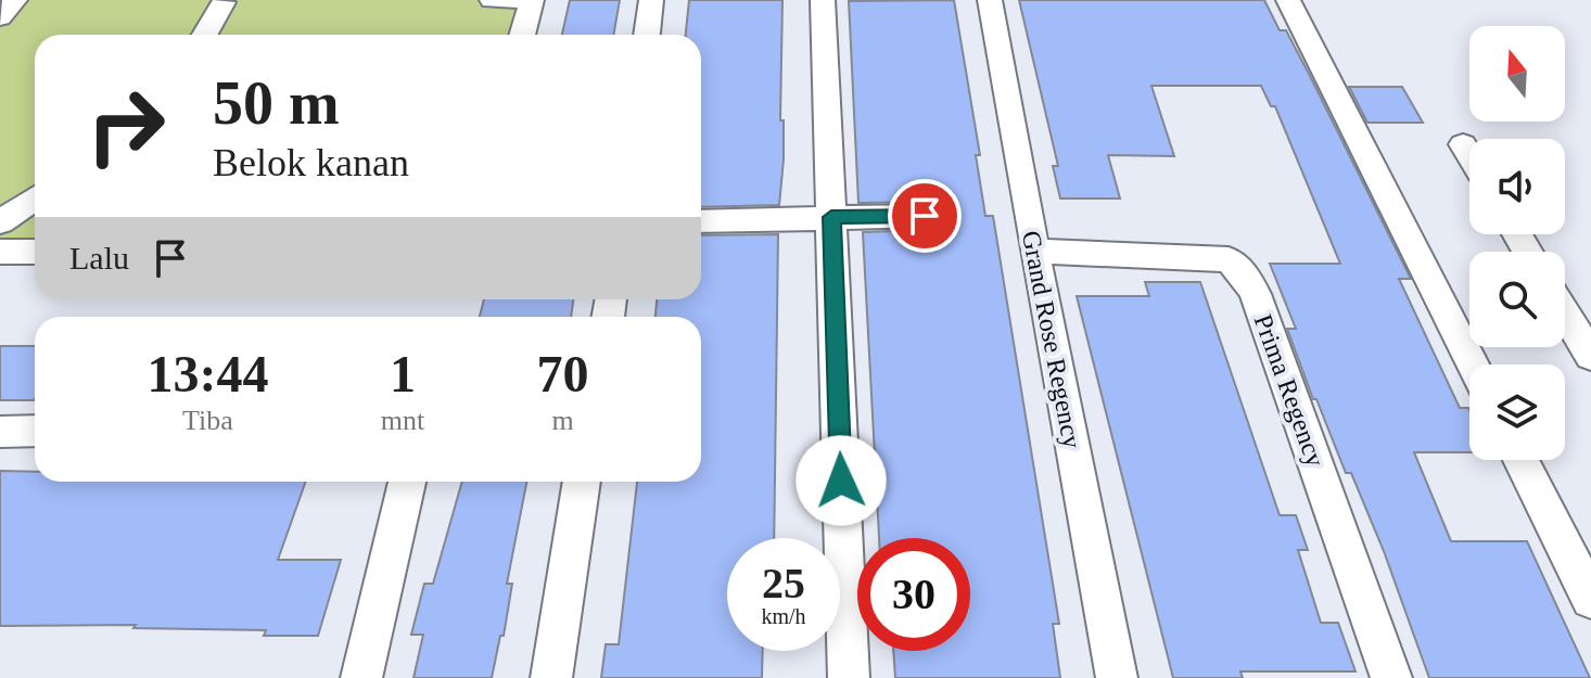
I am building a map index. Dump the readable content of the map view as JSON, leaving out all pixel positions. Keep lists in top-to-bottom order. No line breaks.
{"streets":{"street":["Grand Rose Regency","Prima Regency"]},"crossings":[["Grand Rose Regency","Prima Regency"]],"north":"top","page":{"turn":["50 m","Belok kanan"],"then":"Lalu","eta":["13:44","Tiba","1","mnt","70","m"],"speed":"25 km/h","limit":"30"}}
